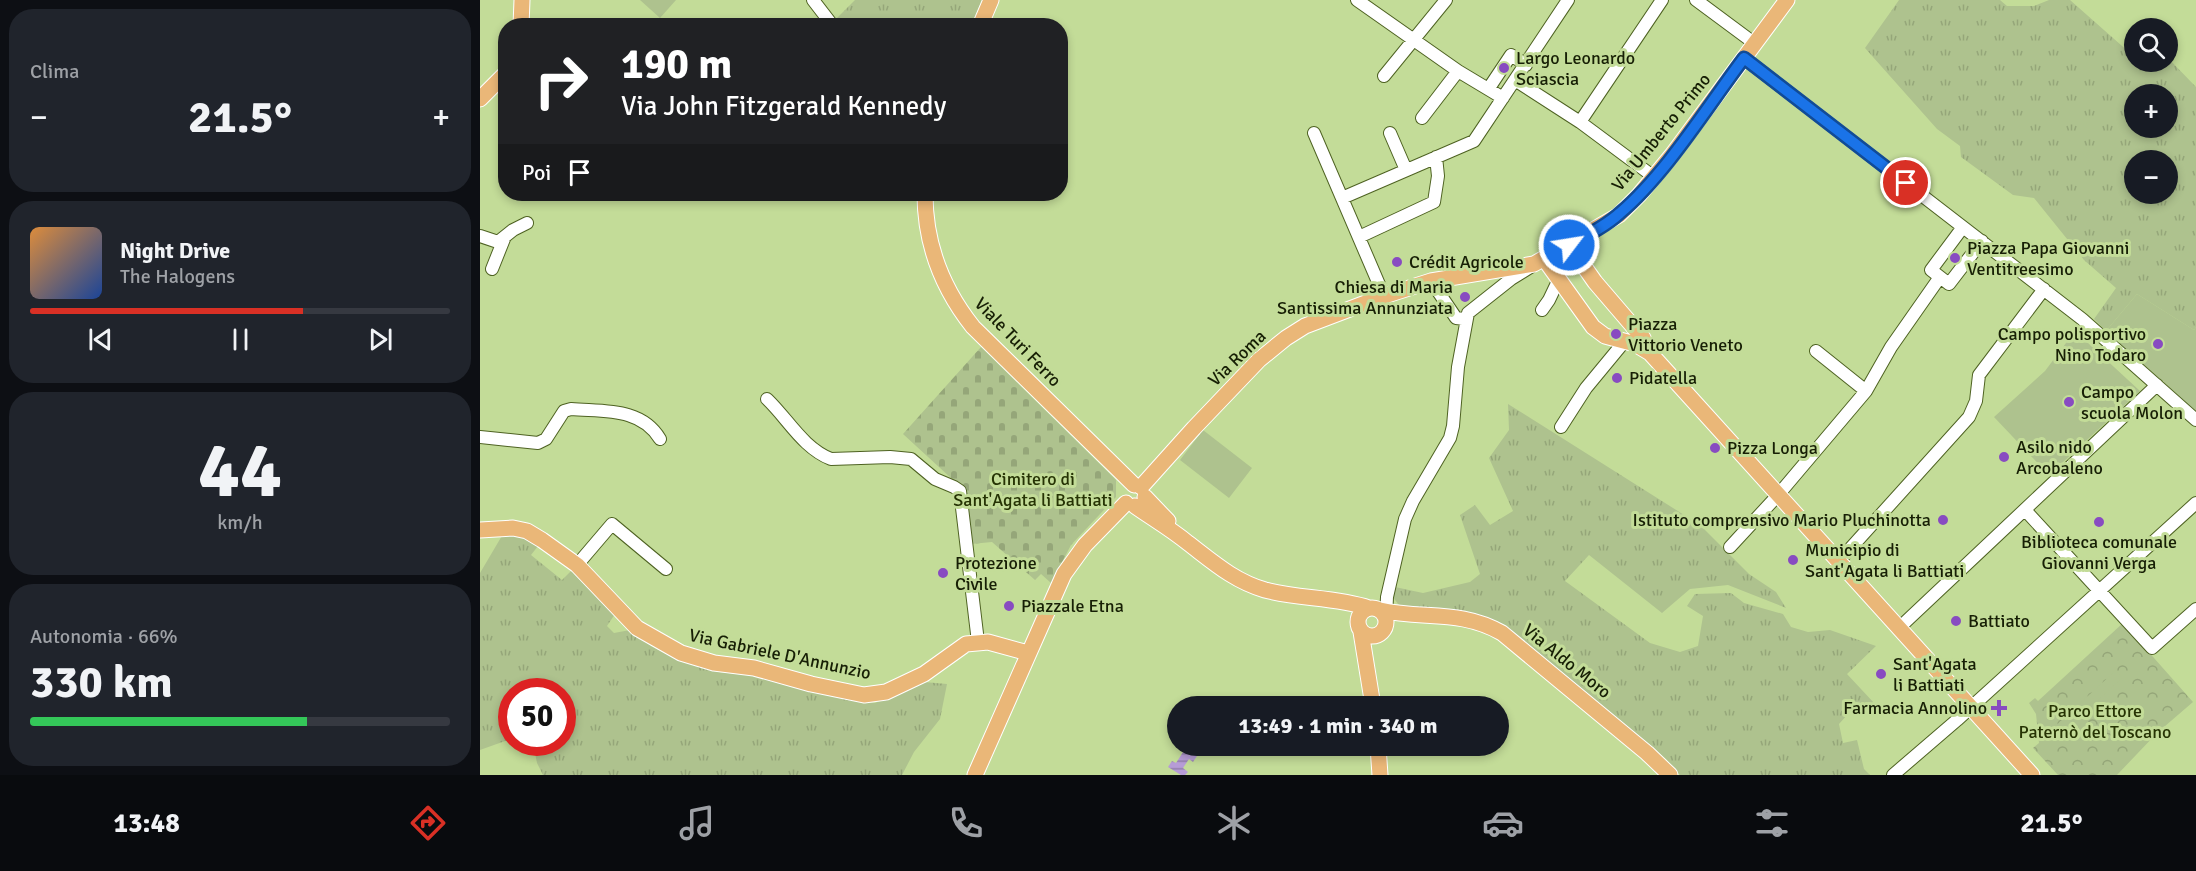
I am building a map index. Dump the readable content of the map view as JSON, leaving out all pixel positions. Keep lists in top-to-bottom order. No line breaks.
{"streets":{"main road":["Via Umberto Primo","Viale Turi Ferro","Via Roma","Via Gabriele D'Annunzio","Via Aldo Moro"]},"crossings":[["Via Umberto Primo","Via Roma"],["Viale Turi Ferro","Via Roma"]],"parks":["Cimitero di Sant'Agata li Battiati","Parco Ettore Paternò del Toscano"],"places":{"other":["Largo Leonardo Sciascia","Piazza Papa Giovanni Ventitreesimo","Crédit Agricole","Chiesa di Maria Santissima Annunziata","Piazza Vittorio Veneto","Campo polisportivo Nino Todaro","Pidatella","Campo scuola Molon","Pizza Longa","Asilo nido Arcobaleno","Istituto comprensivo Mario Pluchinotta","Biblioteca comunale Giovanni Verga","Municipio di Sant'Agata li Battiati","Protezione Civile","Piazzale Etna","Battiato","Sant'Agata li Battiati"],"health":["Farmacia Annolino"]},"page":{"tile":["Clima",["44","km/h"],["Autonomia · 66%","330 km"]],"map_buttons":["+","−"],"turn":["190 m","Via John Fitzgerald Kennedy"],"heat":["−","21.5°","+"],"then":"Poi","song":["Night Drive","The Halogens"],"limit":"50","trip":"13:49 · 1 min · 340 m","tabs":["13:48","21.5°"]}}
